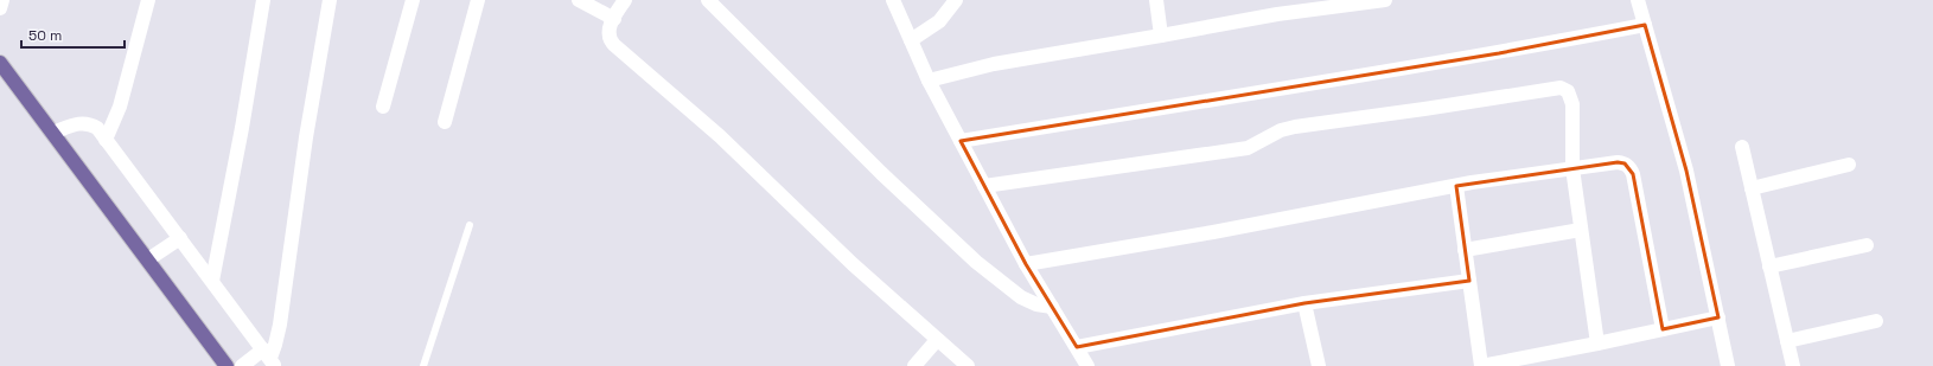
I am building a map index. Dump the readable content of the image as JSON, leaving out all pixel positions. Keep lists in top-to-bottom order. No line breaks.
{"scale_bar":"50 m"}
